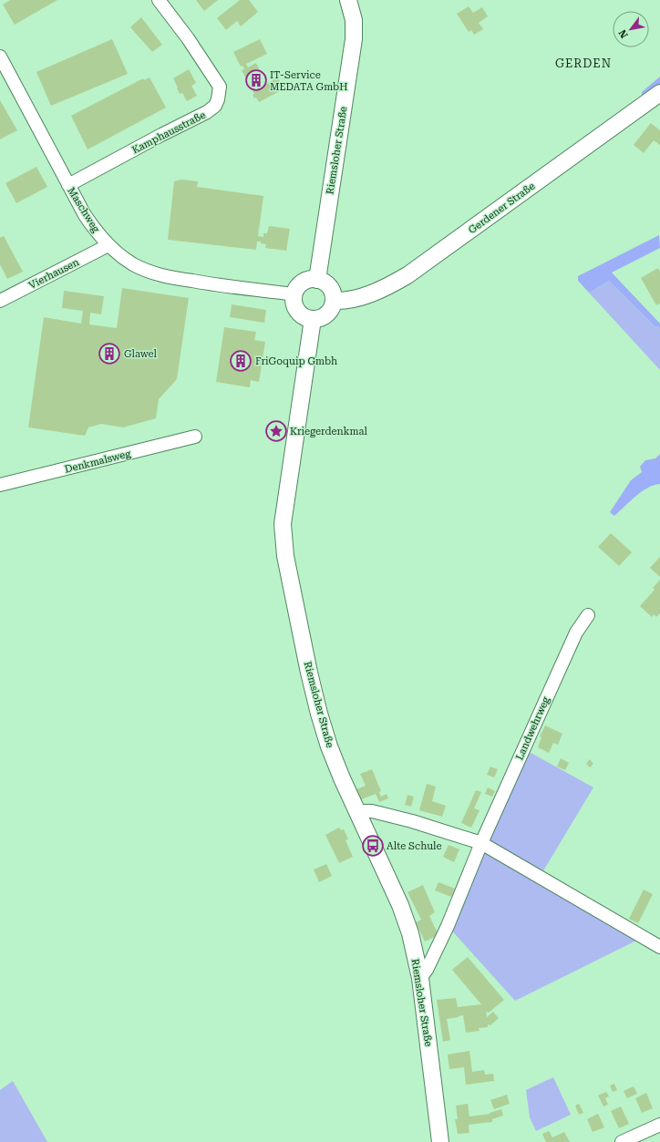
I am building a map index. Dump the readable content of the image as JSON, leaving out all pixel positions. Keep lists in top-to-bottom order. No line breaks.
{"streets":{"main road":["Riemsloher Straße","Gerdener Straße"],"street":["Kamphausstraße","Maschweg","Vierhausen","Denkmalsweg","Landwehrweg"]},"crossings":[["Kamphausstraße","Maschweg"],["Riemsloher Straße","Gerdener Straße"],["Riemsloher Straße","Maschweg"],["Riemsloher Straße","Landwehrweg"],["Gerdener Straße","Maschweg"],["Maschweg","Vierhausen"]],"districts":["GERDEN"],"places":{"building":["IT-Service MEDATA GmbH","Glawel","FriGoquip Gmbh"],"place":["Kriegerdenkmal"],"bus stop":["Alte Schule"]},"north":"bottom left"}
